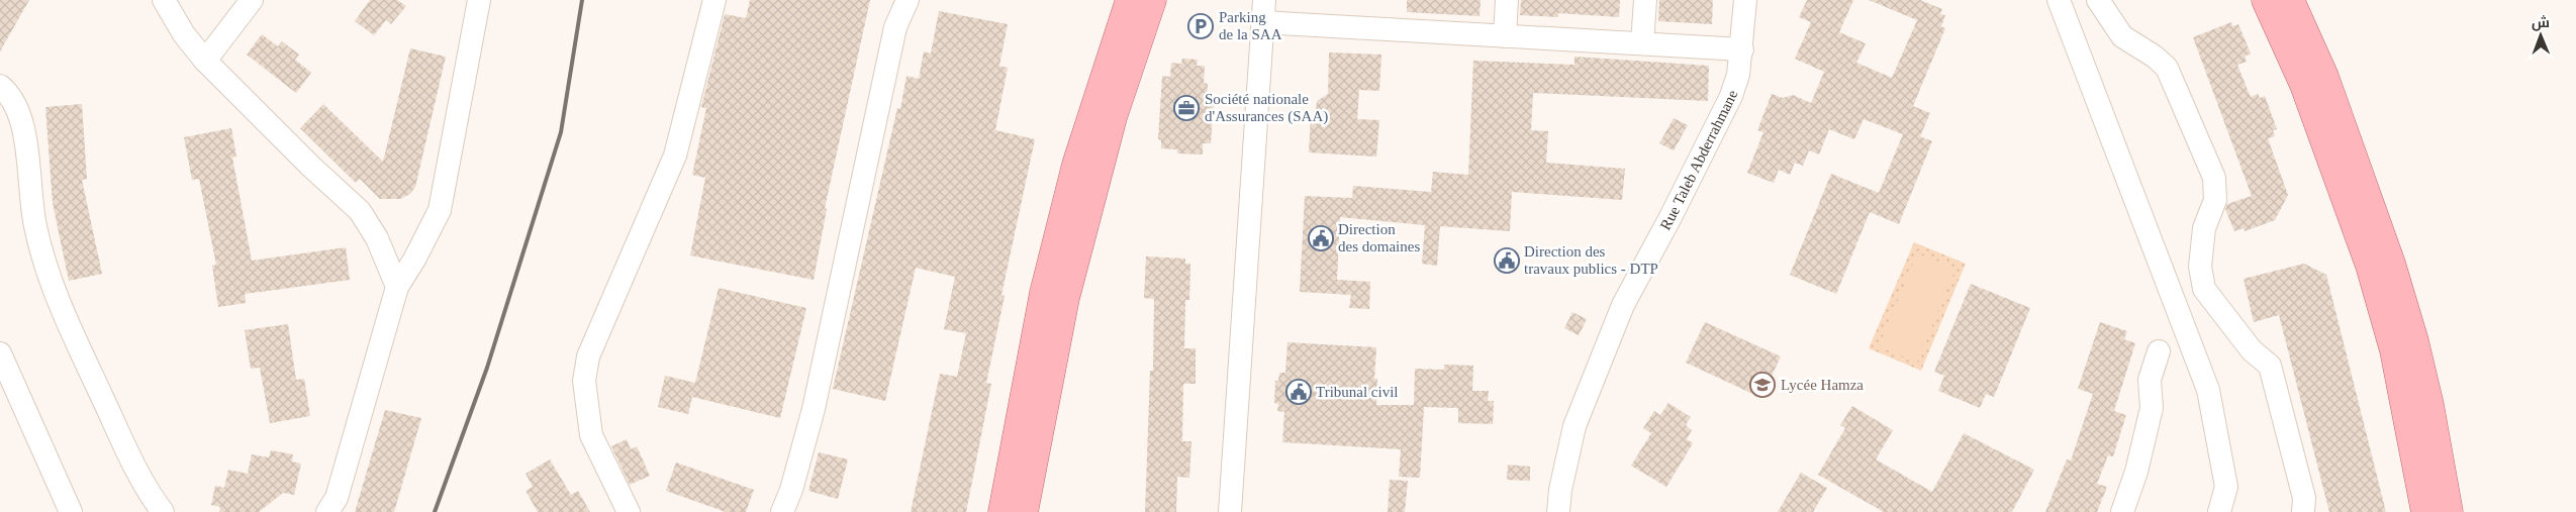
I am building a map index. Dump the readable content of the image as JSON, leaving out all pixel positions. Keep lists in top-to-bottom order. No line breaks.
{"streets":{"street":["Rue Taleb Abderrahmane"]},"places":{"parking":["Parking de la SAA"],"office":["Société nationale d'Assurances (SAA)"],"public building":["Direction des domaines","Direction des travaux publics - DTP","Tribunal civil"],"school or university":["Lycée Hamza"]},"north":"top"}
